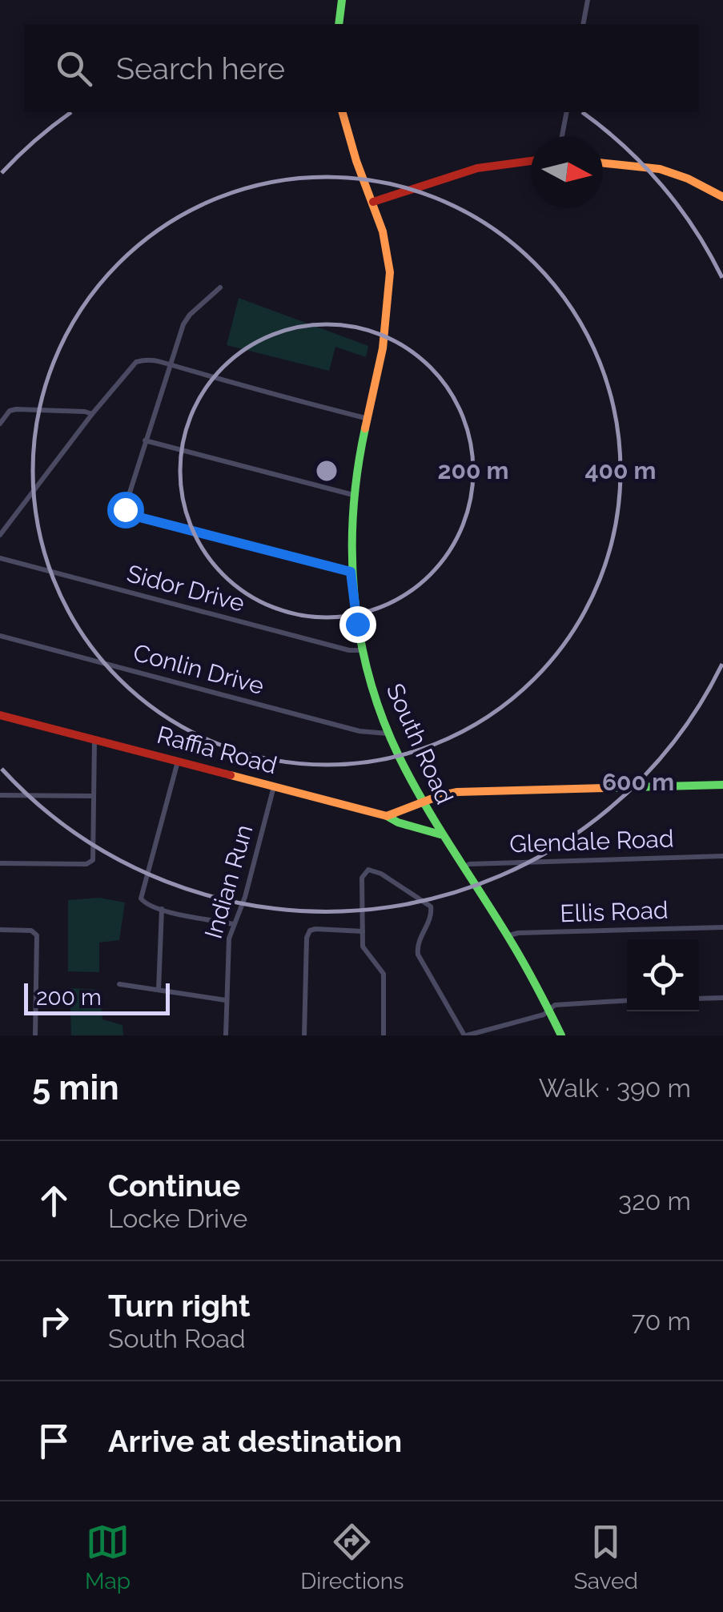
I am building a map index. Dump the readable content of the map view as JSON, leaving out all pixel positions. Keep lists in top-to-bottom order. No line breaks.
{"streets":{"main road":["South Road","Raffia Road"],"street":["Sidor Drive","Conlin Drive","Glendale Road","Indian Run","Ellis Road"]},"crossings":[["Sidor Drive","South Road"],["Conlin Drive","South Road"],["South Road","Raffia Road"],["South Road","Glendale Road"],["South Road","Ellis Road"],["Raffia Road","Indian Run"]],"scale_bar":"200 m","north":"right","page":{"search":"Search here","scale":"200 m","heading":["5 min","Walk · 390 m"],"list":[["Continue","Locke Drive","320 m"],["Turn right","South Road","70 m"],"Arrive at destination"],"nav":["Map","Directions","Saved"]},"rings":["200 m","400 m","600 m"]}
